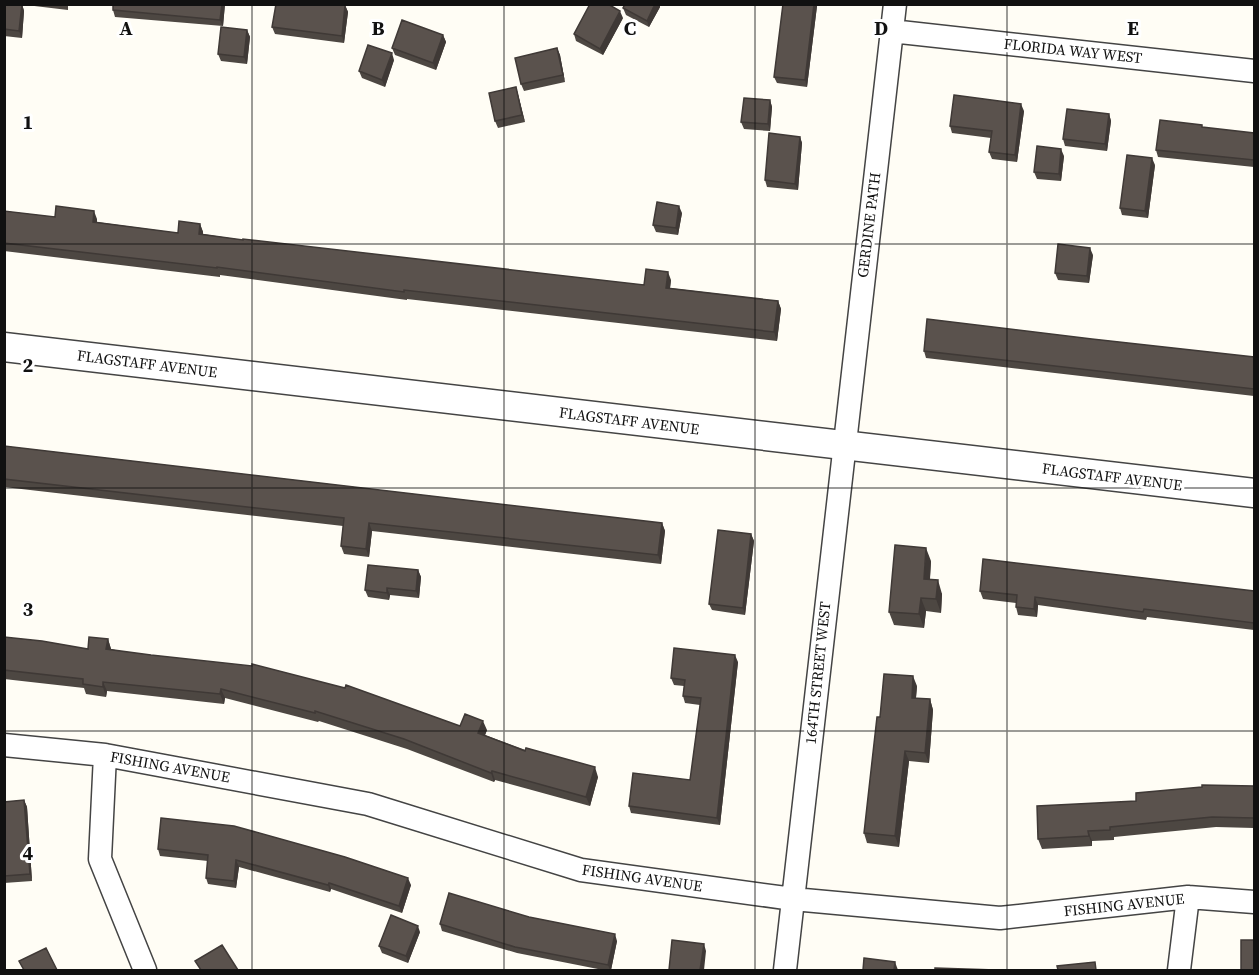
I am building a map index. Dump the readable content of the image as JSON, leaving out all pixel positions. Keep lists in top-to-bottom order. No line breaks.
{"streets":{"street":["FLORIDA WAY WEST","GERDINE PATH","FLAGSTAFF AVENUE","164TH STREET WEST","FISHING AVENUE"]},"crossings":[["FLORIDA WAY WEST","GERDINE PATH"],["GERDINE PATH","FLAGSTAFF AVENUE"],["GERDINE PATH","164TH STREET WEST"],["FLAGSTAFF AVENUE","164TH STREET WEST"],["164TH STREET WEST","FISHING AVENUE"]],"grid":{"columns":["A","B","C","D","E"],"rows":["1","2","3","4"]}}
